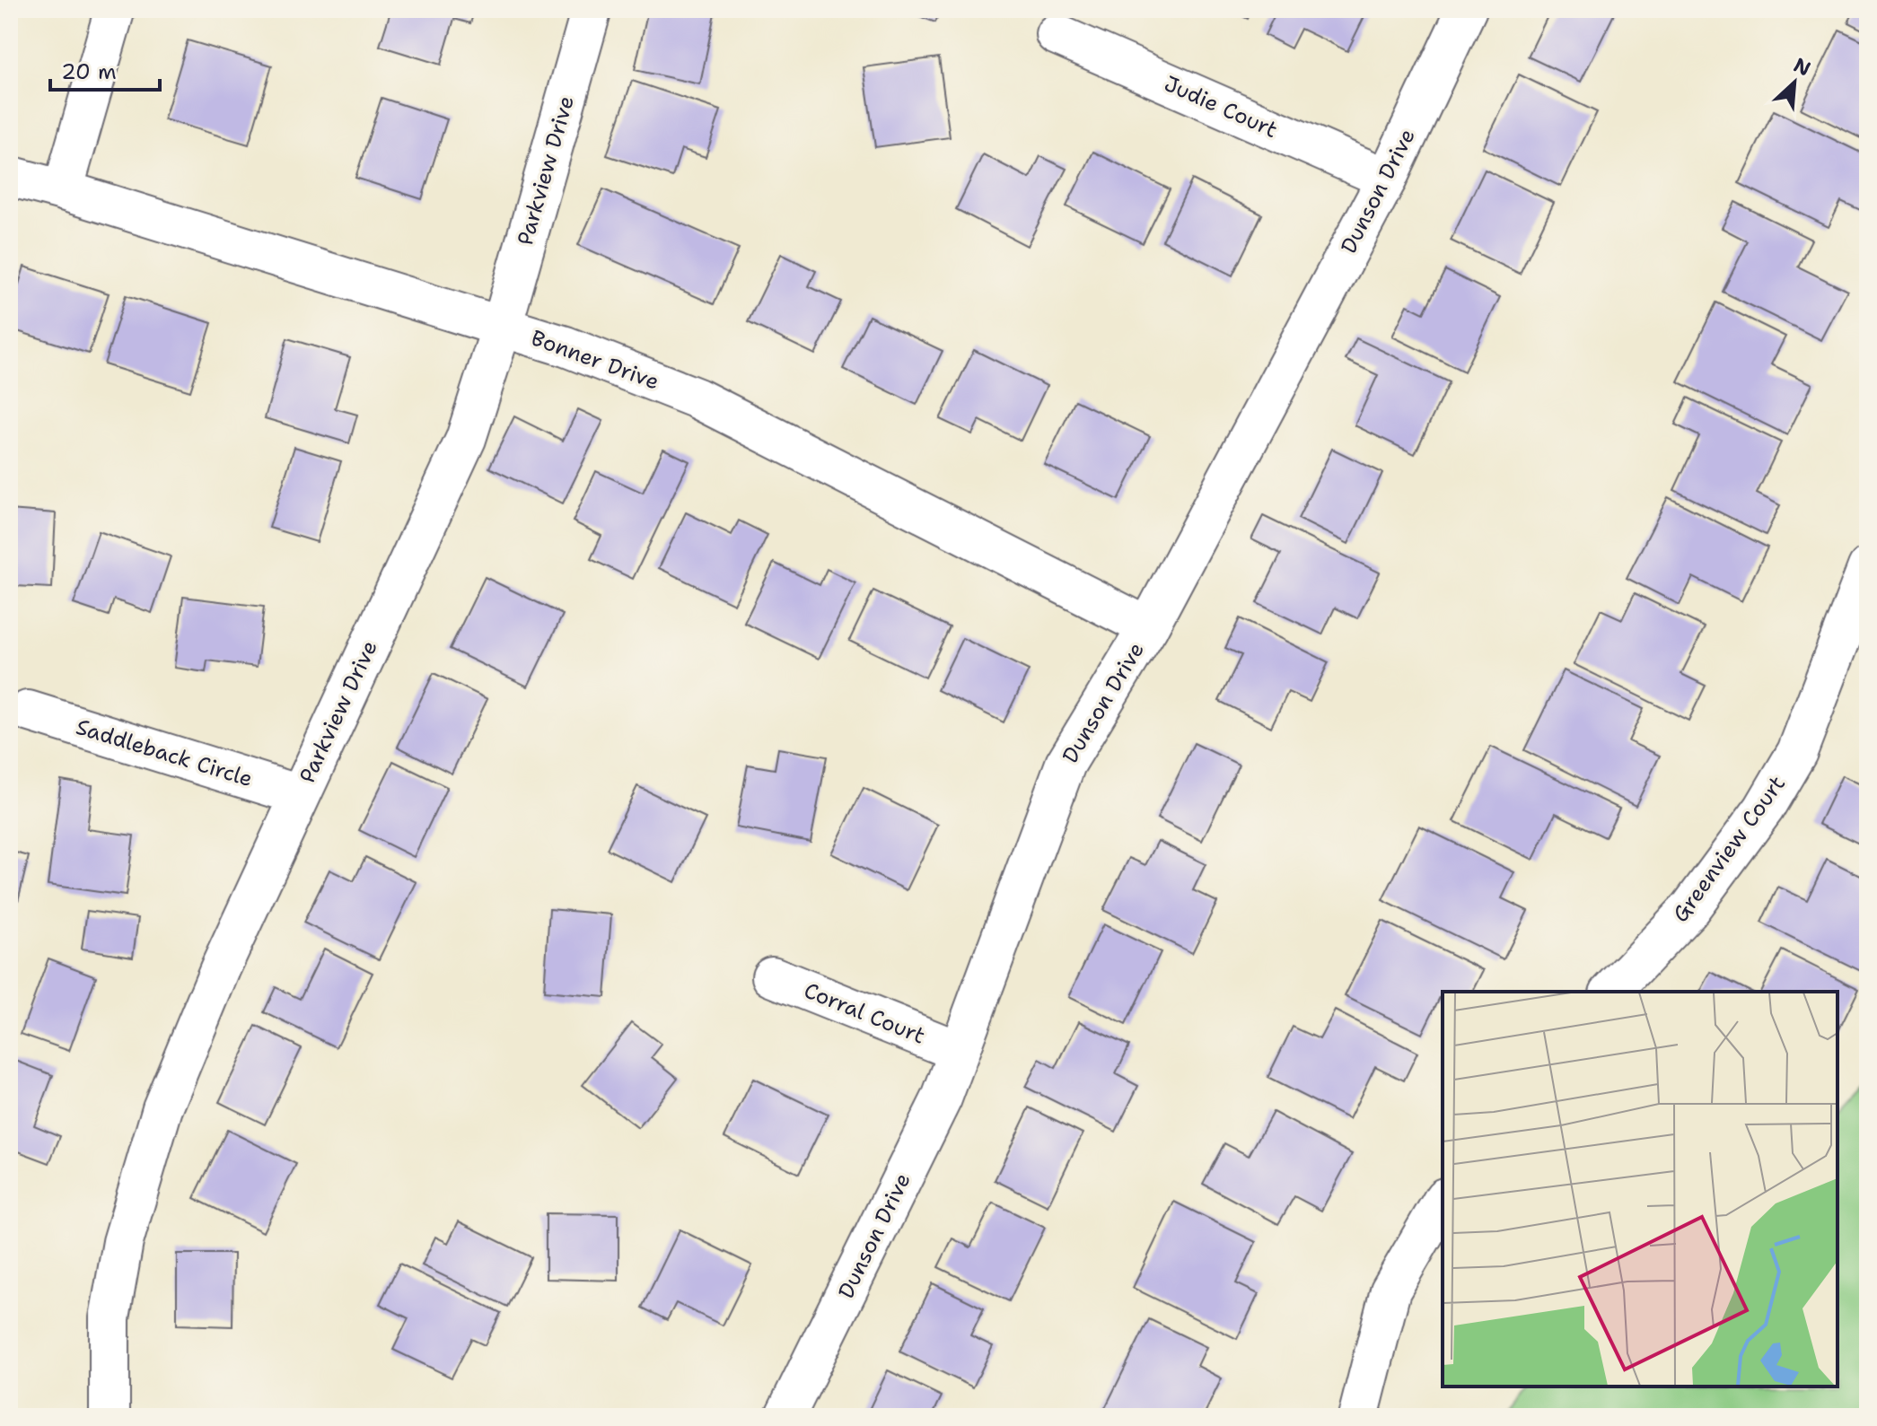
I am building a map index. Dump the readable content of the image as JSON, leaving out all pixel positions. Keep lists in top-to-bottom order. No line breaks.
{"streets":{"street":["Judie Court","Parkview Drive","Dunson Drive","Bonner Drive","Saddleback Circle","Greenview Court","Corral Court"]},"crossings":[["Judie Court","Dunson Drive"],["Parkview Drive","Bonner Drive"],["Parkview Drive","Saddleback Circle"],["Dunson Drive","Bonner Drive"],["Dunson Drive","Corral Court"]],"scale_bar":"20 m","north":"top right"}
